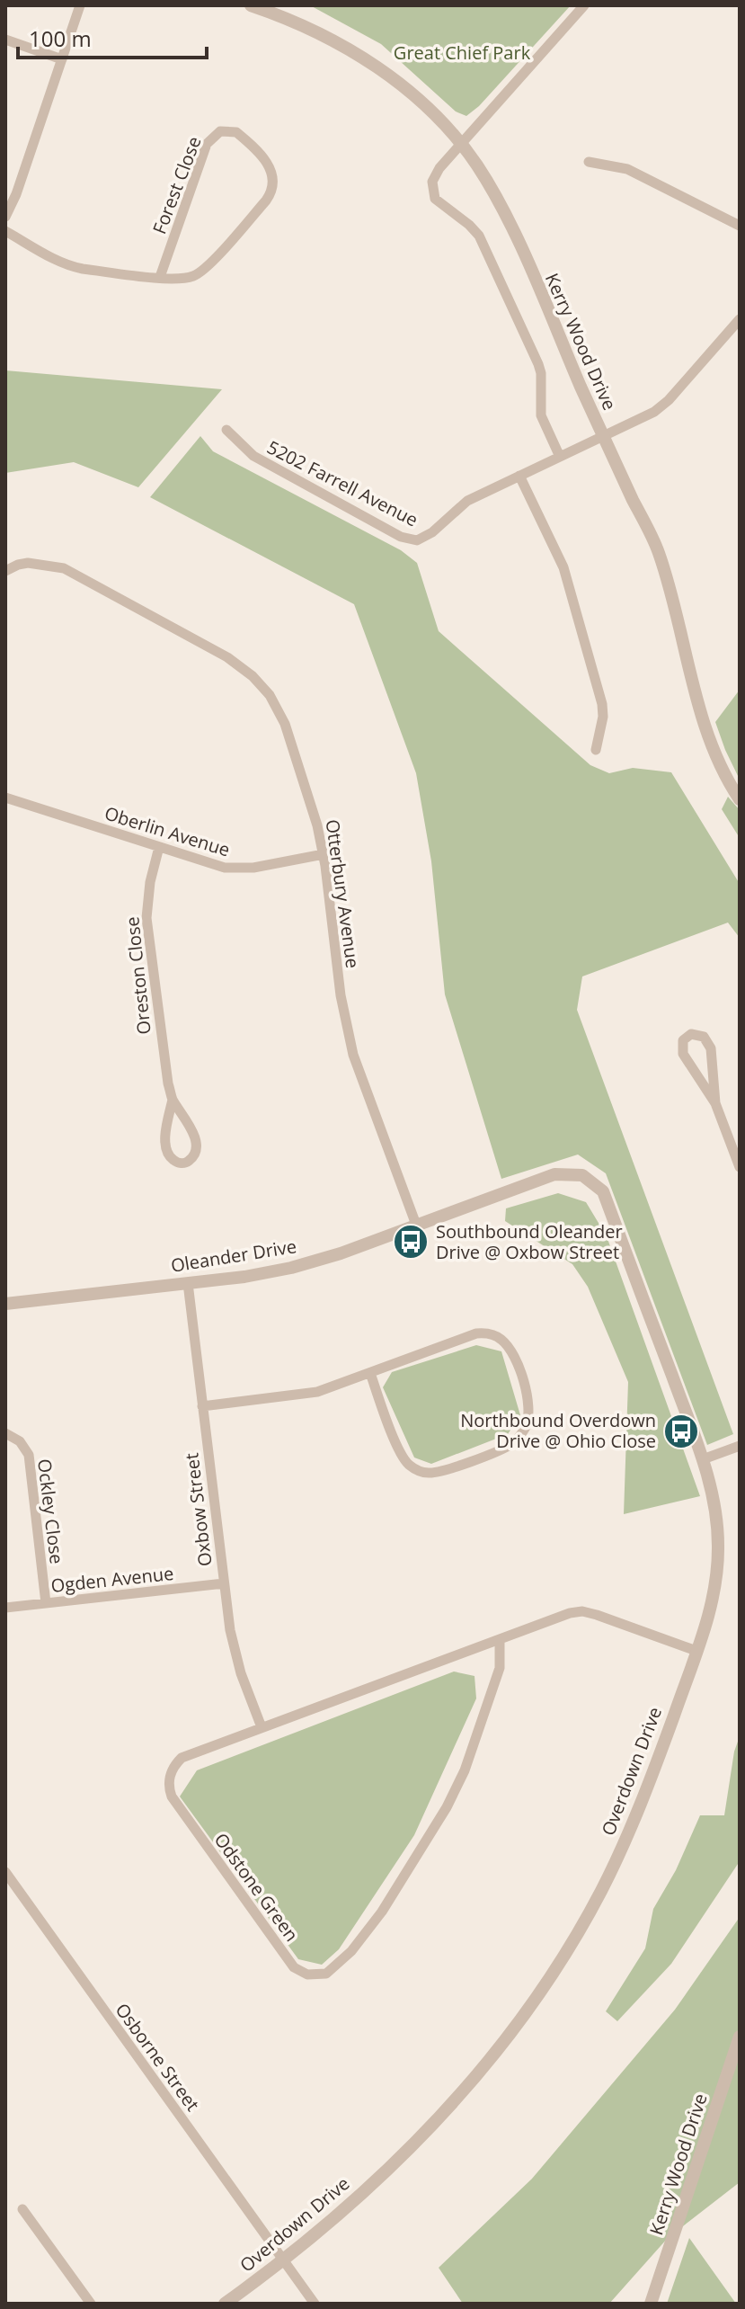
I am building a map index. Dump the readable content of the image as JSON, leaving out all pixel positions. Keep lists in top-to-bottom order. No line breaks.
{"streets":{"street":["Forest Close","Kerry Wood Drive","5202 Farrell Avenue","Oberlin Avenue","Otterbury Avenue","Oreston Close","Oleander Drive","Oxbow Street","Ockley Close","Ogden Avenue","Overdown Drive","Odstone Green","Osborne Street"]},"crossings":[["Kerry Wood Drive","5202 Farrell Avenue"],["Oberlin Avenue","Otterbury Avenue"],["Oberlin Avenue","Oreston Close"],["Otterbury Avenue","Oleander Drive"],["Oleander Drive","Oxbow Street"],["Oleander Drive","Overdown Drive"],["Oxbow Street","Ogden Avenue"],["Oxbow Street","Odstone Green"],["Ockley Close","Ogden Avenue"],["Overdown Drive","Odstone Green"],["Overdown Drive","Osborne Street"]],"parks":["Great Chief Park"],"places":{"bus stop":["Southbound Oleander Drive @ Oxbow Street","Northbound Overdown Drive @ Ohio Close"]},"scale_bar":"100 m"}
